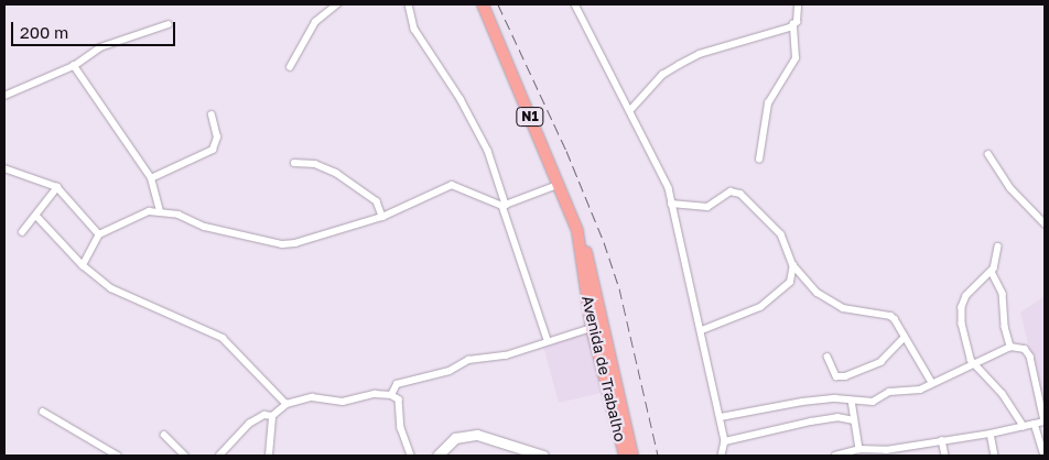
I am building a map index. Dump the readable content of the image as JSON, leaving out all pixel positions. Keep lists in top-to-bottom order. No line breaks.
{"streets":{"highway":["N1","Avenida de Trabalho"]},"scale_bar":"200 m"}
